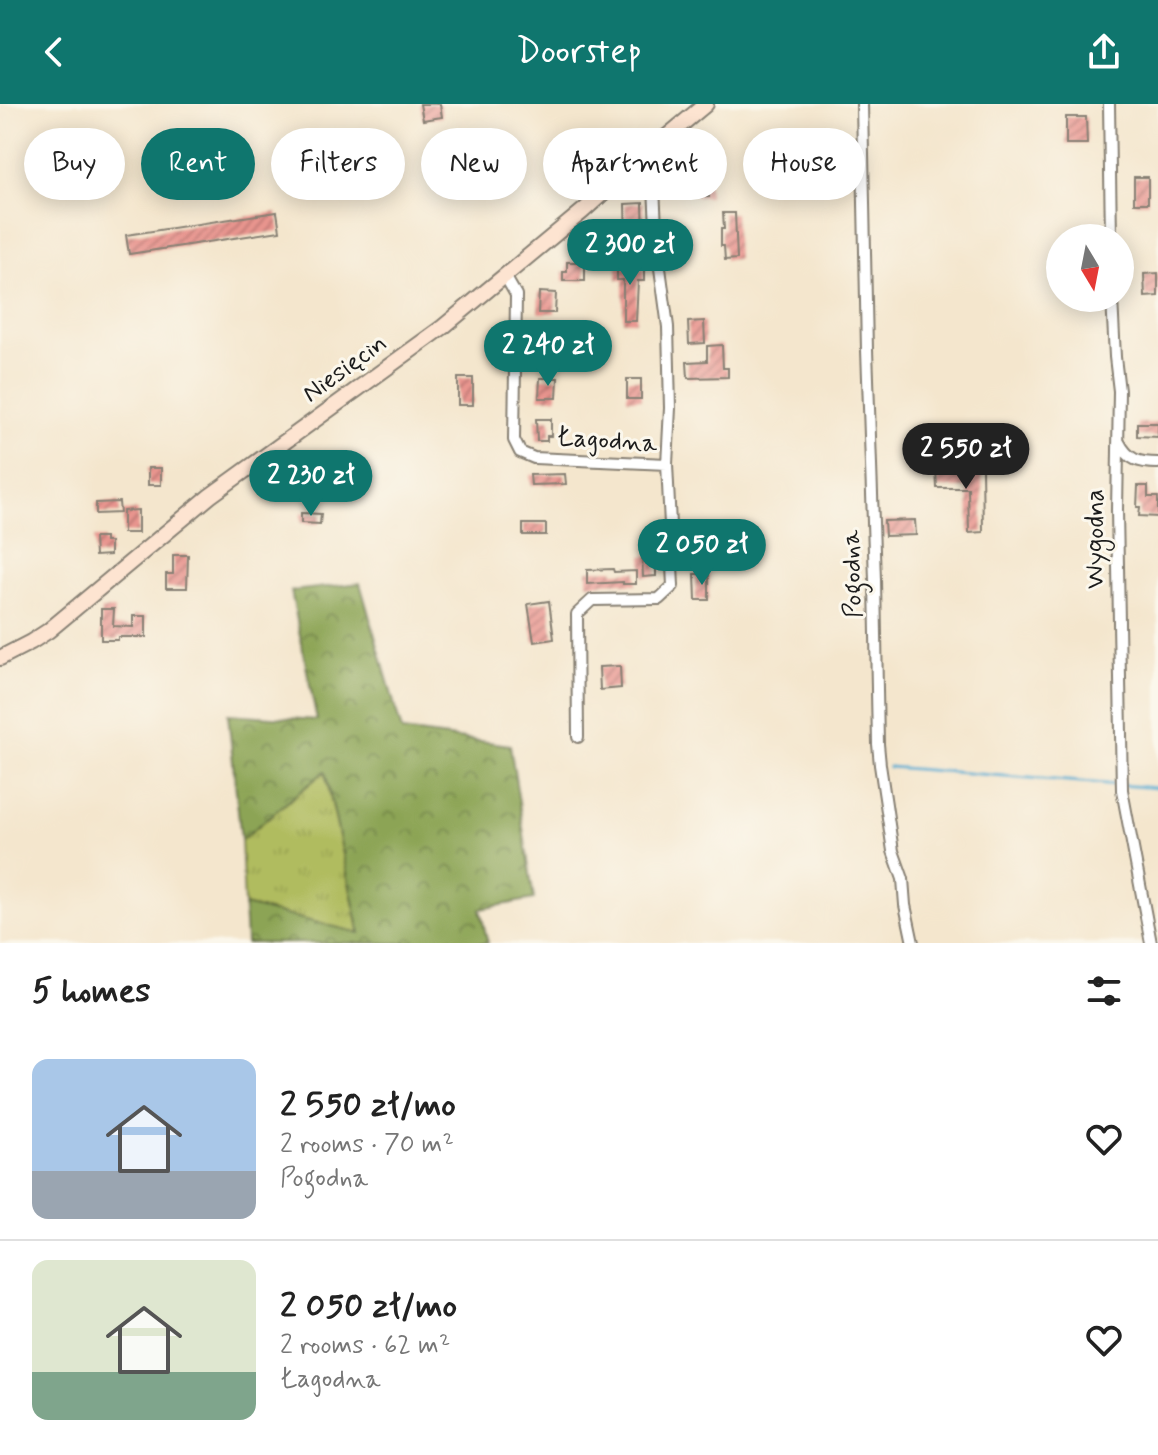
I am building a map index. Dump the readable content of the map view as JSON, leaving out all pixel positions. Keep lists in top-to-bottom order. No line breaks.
{"streets":{"street":["Niesięcin","Łagodna","Wygodna","Pogodna"]},"crossings":[["Niesięcin","Łagodna"]],"north":"bottom","page":{"header":"Doorstep","chip":["Buy","Rent","Filters","New","Apartment","House"],"price":["2 300 zł","2 240 zł","2 550 zł","2 230 zł","2 050 zł"],"heading":"5 homes","list":[{"name":"2 550 zł/mo","note":"2 rooms · 70 m² · Pogodna"},{"name":"2 050 zł/mo","note":"2 rooms · 62 m² · Łagodna"}]}}
